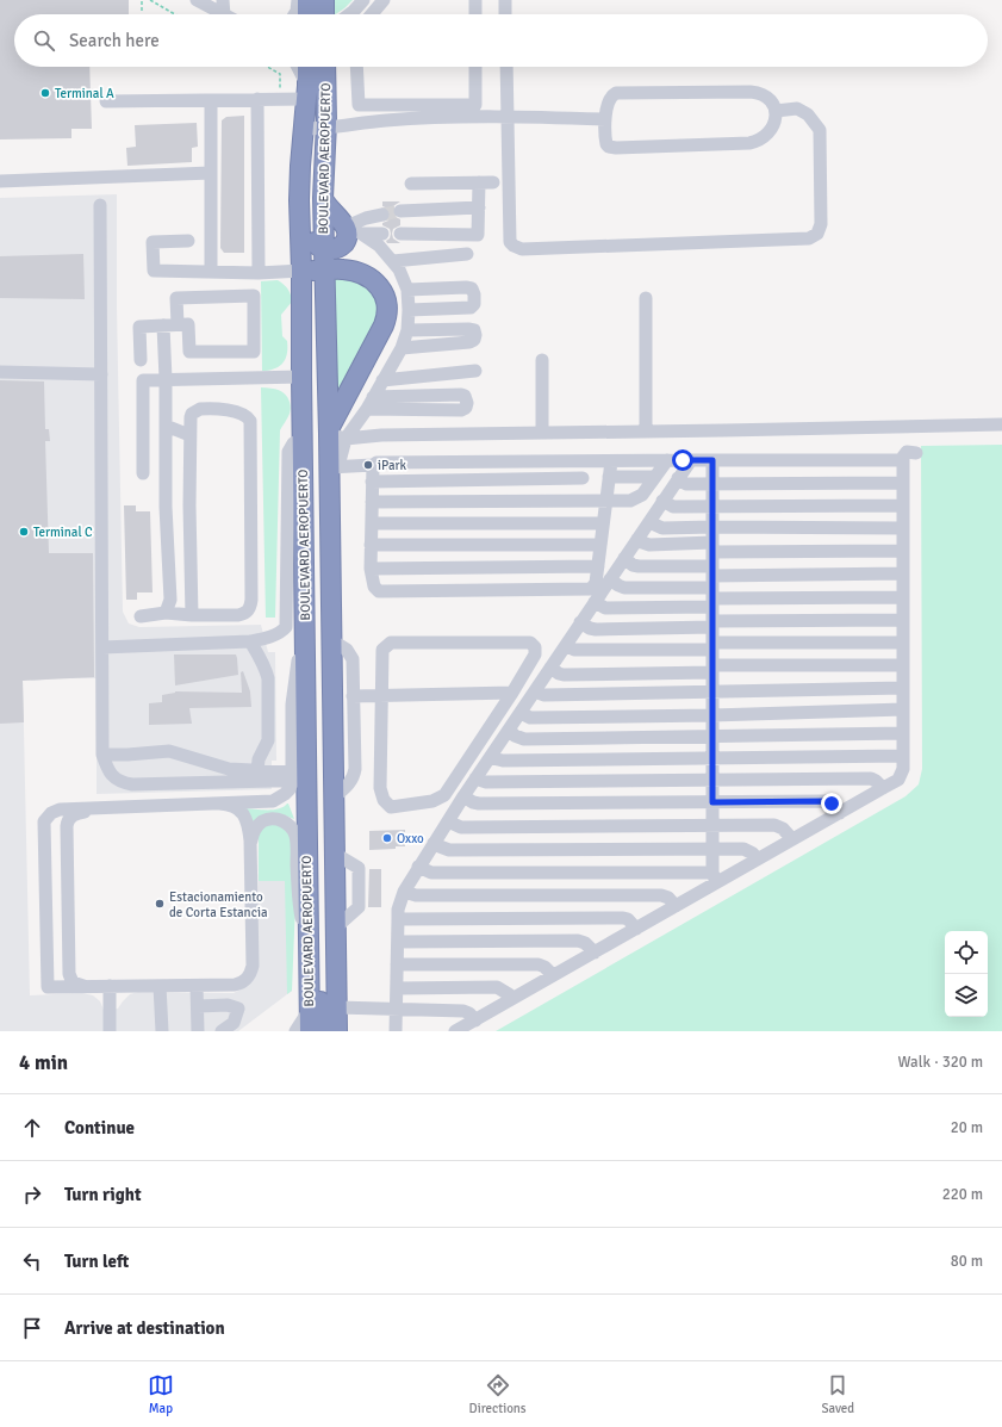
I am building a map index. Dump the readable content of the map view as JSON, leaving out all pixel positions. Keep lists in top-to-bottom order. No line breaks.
{"streets":{"highway":["BOULEVARD AEROPUERTO"]},"places":["Terminal A","iPark","Terminal C","Oxxo","Estacionamiento de Corta Estancia"],"page":{"search":"Search here","heading":["4 min","Walk · 320 m"],"list":[["Continue","20 m"],["Turn right","220 m"],["Turn left","80 m"],"Arrive at destination"],"nav":["Map","Directions","Saved"]}}
